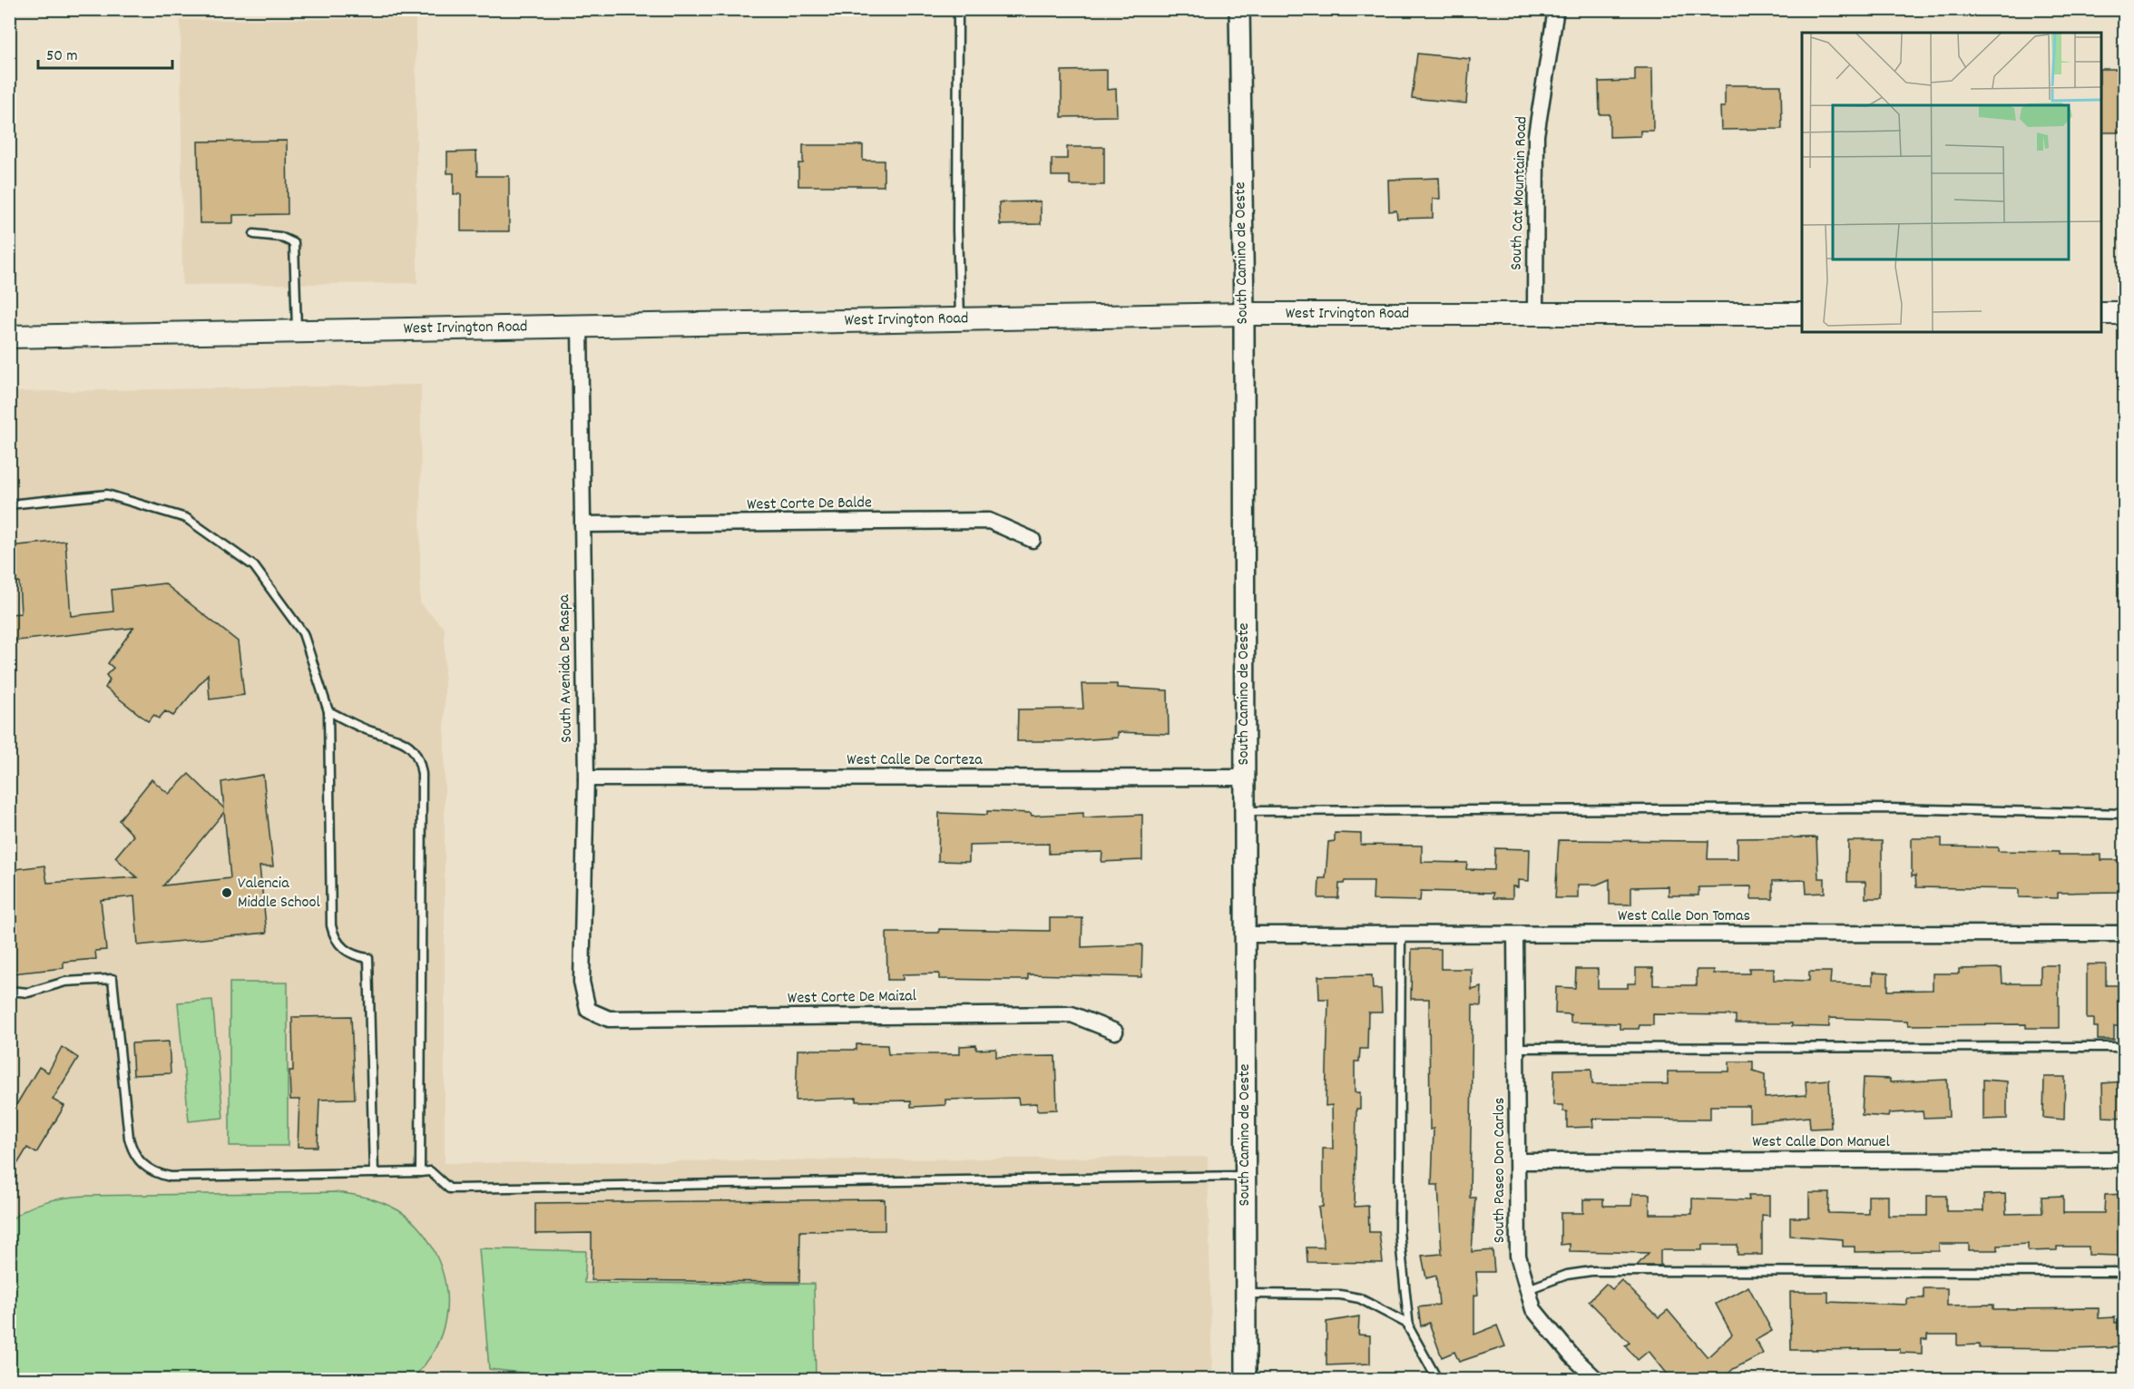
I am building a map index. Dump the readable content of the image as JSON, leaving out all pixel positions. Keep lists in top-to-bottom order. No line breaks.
{"streets":{"main road":["West Irvington Road"],"street":["South Cat Mountain Road","South Camino de Oeste","West Corte De Balde","South Avenida De Raspa","West Calle De Corteza","West Calle Don Tomas","West Corte De Maizal","West Calle Don Manuel","South Paseo Don Carlos"]},"crossings":[["South Cat Mountain Road","West Irvington Road"],["South Camino de Oeste","West Irvington Road"],["South Camino de Oeste","West Calle De Corteza"],["South Camino de Oeste","West Calle Don Tomas"],["West Irvington Road","South Avenida De Raspa"],["West Corte De Balde","South Avenida De Raspa"],["South Avenida De Raspa","West Calle De Corteza"],["South Avenida De Raspa","West Corte De Maizal"],["West Calle Don Tomas","South Paseo Don Carlos"],["West Calle Don Manuel","South Paseo Don Carlos"]],"places":["Valencia Middle School"],"scale_bar":"50 m"}
